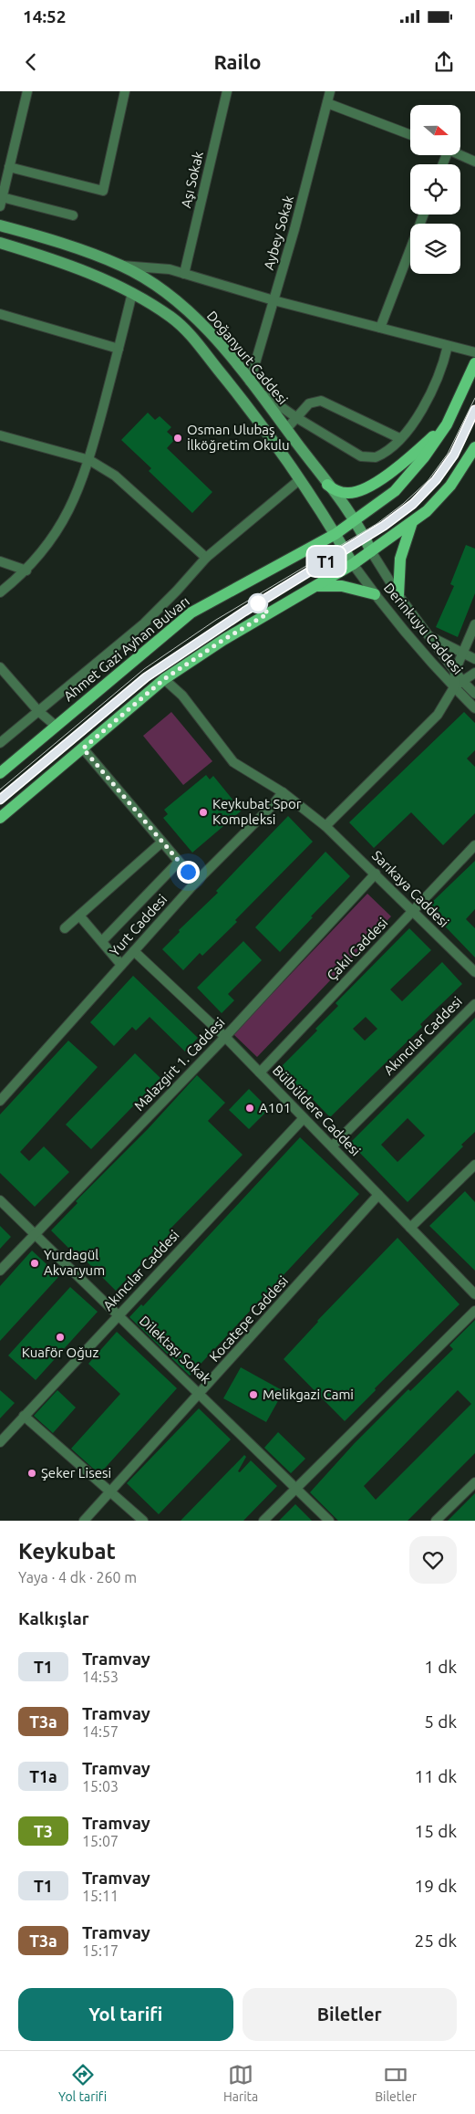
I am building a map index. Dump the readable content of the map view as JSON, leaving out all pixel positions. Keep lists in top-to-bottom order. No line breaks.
{"streets":{"main road":["Ahmet Gazi Ayhan Bulvarı"],"street":["Aşı Sokak","Aybey Sokak","Doğanyurt Caddesi","Derinkuyu Caddesi","Sarıkaya Caddesi","Yurt Caddesi","Çakıl Caddesi","Akıncılar Caddesi","Malazgirt 1. Caddesi","Bülbüldere Caddesi","Kocatepe Caddesi","Dilektaşı Sokak"]},"crossings":[["Aybey Sokak","Doğanyurt Caddesi"],["Doğanyurt Caddesi","Derinkuyu Caddesi"],["Doğanyurt Caddesi","Ahmet Gazi Ayhan Bulvarı"],["Sarıkaya Caddesi","Çakıl Caddesi"],["Sarıkaya Caddesi","Malazgirt 1. Caddesi"],["Yurt Caddesi","Bülbüldere Caddesi"],["Çakıl Caddesi","Bülbüldere Caddesi"],["Akıncılar Caddesi","Bülbüldere Caddesi"],["Akıncılar Caddesi","Dilektaşı Sokak"],["Malazgirt 1. Caddesi","Bülbüldere Caddesi"],["Malazgirt 1. Caddesi","Dilektaşı Sokak"],["Bülbüldere Caddesi","Kocatepe Caddesi"],["Kocatepe Caddesi","Dilektaşı Sokak"]],"places":["Osman Ulubaş İlköğretim Okulu","Keykubat Spor Kompleksi","A101","Yurdagül Akvaryum","Kuaför Oğuz","Melikgazi Cami","Şeker Lisesi"],"lines":["tram line T1"],"north":"right","page":{"status":"14:52","header":"Railo","on_map":"T1","heading":[["Keykubat","Yaya · 4 dk · 260 m"],"Kalkışlar"],"list":[{"mark":"T1","name":"Tramvay","note":"14:53","value":"1 dk"},{"mark":"T3a","name":"Tramvay","note":"14:57","value":"5 dk"},{"mark":"T1a","name":"Tramvay","note":"15:03","value":"11 dk"},{"mark":"T3","name":"Tramvay","note":"15:07","value":"15 dk"},{"mark":"T1","name":"Tramvay","note":"15:11","value":"19 dk"},{"mark":"T3a","name":"Tramvay","note":"15:17","value":"25 dk"}],"buttons":["Yol tarifi","Biletler"],"tabs":["Yol tarifi","Harita","Biletler"]}}
